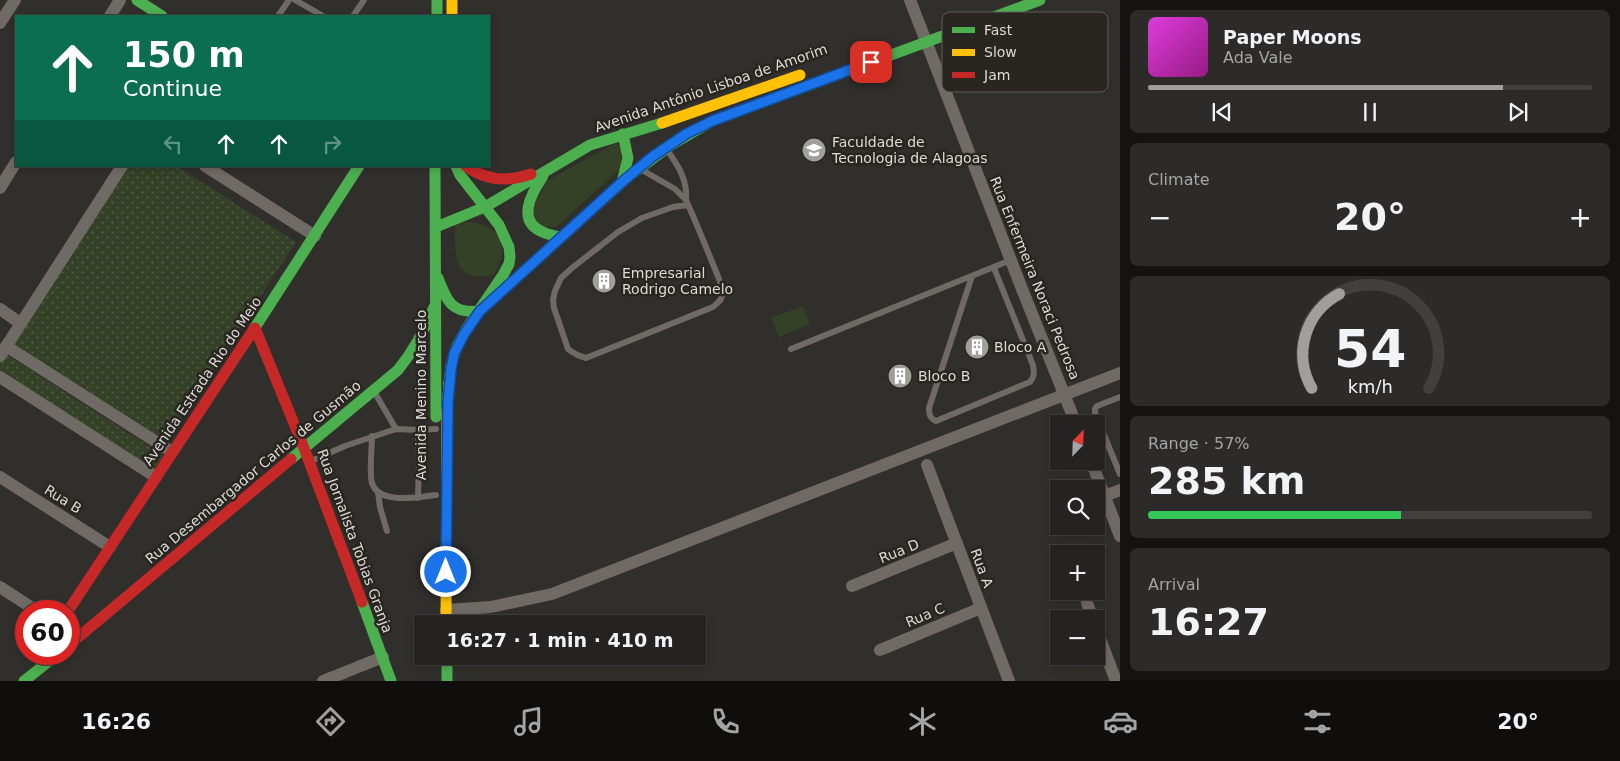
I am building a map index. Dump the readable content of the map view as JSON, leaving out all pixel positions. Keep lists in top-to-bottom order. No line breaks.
{"streets":{"main road":["Avenida Antônio Lisboa de Amorim","Avenida Estrada Rio do Meio","Avenida Menino Marcelo","Rua Desembargador Carlos de Gusmão","Rua Jornalista Tobias Granja"],"street":["Rua Enfermeira Noraci Pedrosa","Rua B","Rua D","Rua A","Rua C"]},"crossings":[["Avenida Antônio Lisboa de Amorim","Rua Enfermeira Noraci Pedrosa"],["Avenida Antônio Lisboa de Amorim","Avenida Menino Marcelo"],["Avenida Estrada Rio do Meio","Rua B"],["Avenida Estrada Rio do Meio","Rua Jornalista Tobias Granja"],["Avenida Menino Marcelo","Rua Desembargador Carlos de Gusmão"],["Rua Desembargador Carlos de Gusmão","Rua Jornalista Tobias Granja"],["Rua D","Rua A"],["Rua A","Rua C"]],"places":{"school or university":["Faculdade de Tecnologia de Alagoas"],"building":["Empresarial Rodrigo Camelo","Bloco A","Bloco B"]},"legend":["Fast","Slow","Jam"],"north":"top right","page":{"turn":["150 m","Continue"],"song":["Paper Moons","Ada Vale"],"tile":["Climate",["Range · 57%","285 km"],["Arrival","16:27"]],"heat":["−","20°","+"],"map_buttons":["+","−"],"limit":"60","trip":"16:27 · 1 min · 410 m","tabs":["16:26","20°"],"gauge":["54","km/h"]}}
